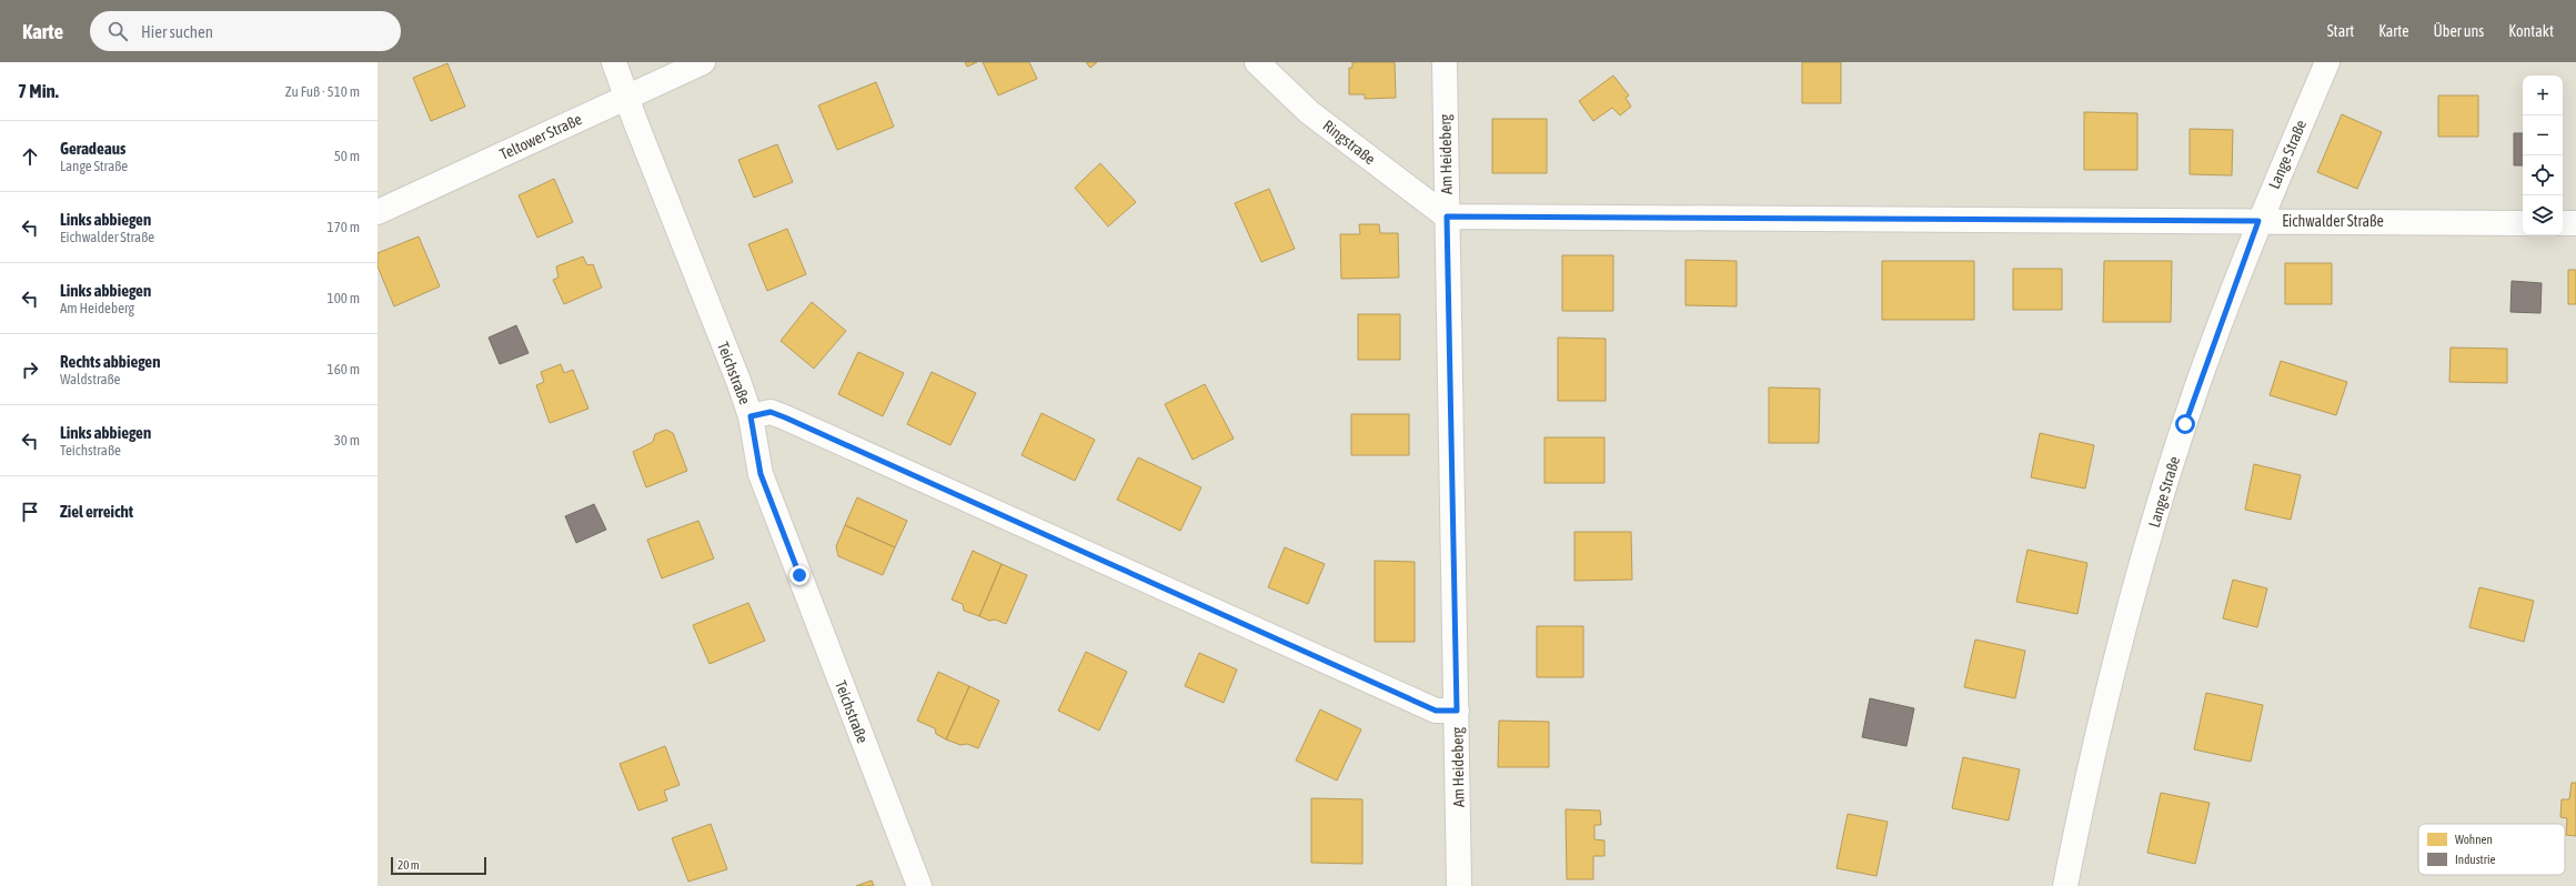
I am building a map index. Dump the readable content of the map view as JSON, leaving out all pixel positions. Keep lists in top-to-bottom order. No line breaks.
{"streets":{"street":["Teltower Straße","Ringstraße","Am Heideberg","Lange Straße","Eichwalder Straße","Teichstraße"]},"crossings":[["Teltower Straße","Teichstraße"],["Ringstraße","Am Heideberg"],["Ringstraße","Eichwalder Straße"],["Am Heideberg","Eichwalder Straße"],["Lange Straße","Eichwalder Straße"]],"legend":["Wohnen","Industrie"],"scale_bar":"20 m","page":{"header":"Karte","search":"Hier suchen","nav":["Start","Karte","Über uns","Kontakt"],"heading":["7 Min.","Zu Fuß · 510 m"],"map_buttons":["+","−"],"list":[["Geradeaus","Lange Straße","50 m"],["Links abbiegen","Eichwalder Straße","170 m"],["Links abbiegen","Am Heideberg","100 m"],["Rechts abbiegen","Waldstraße","160 m"],["Links abbiegen","Teichstraße","30 m"],"Ziel erreicht"],"scale":"20 m"}}
